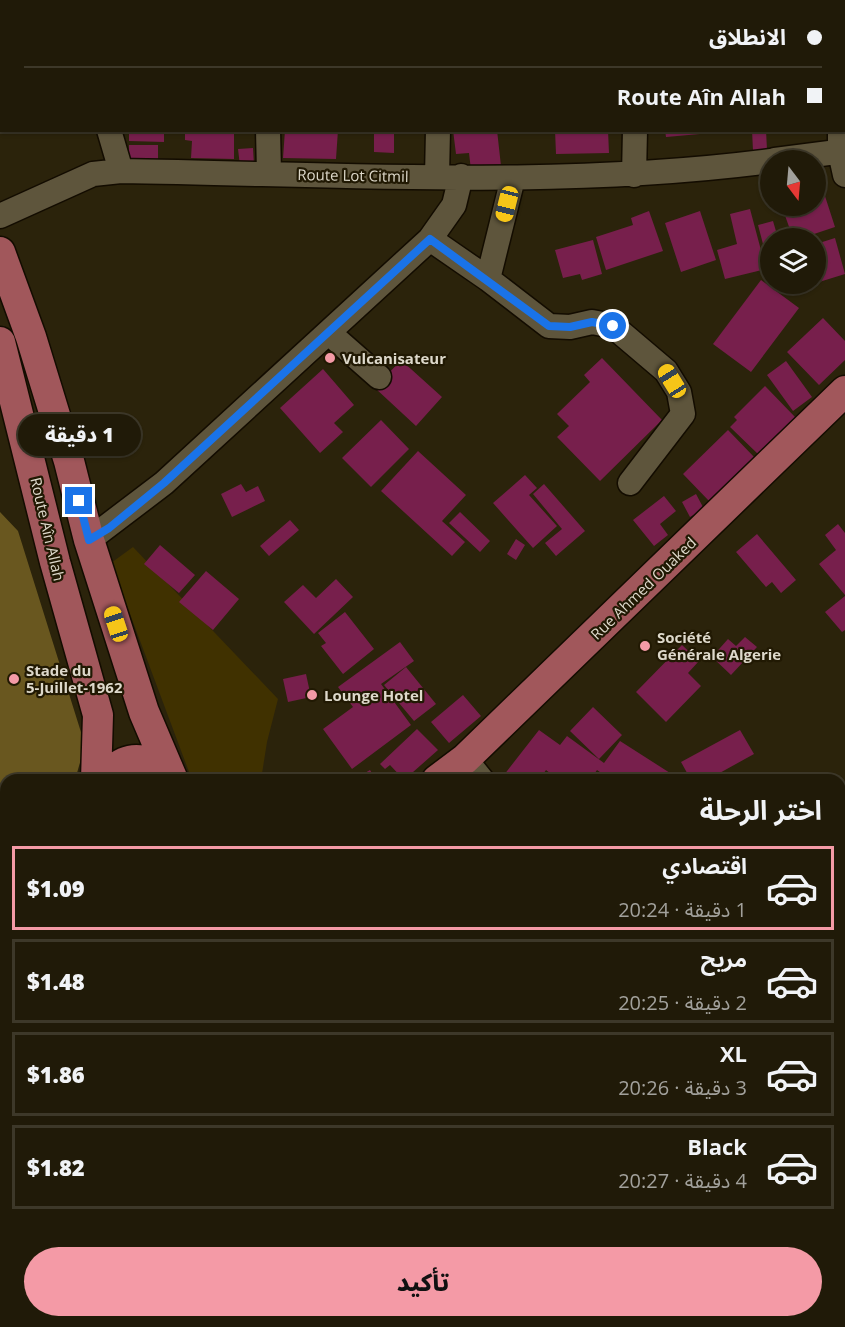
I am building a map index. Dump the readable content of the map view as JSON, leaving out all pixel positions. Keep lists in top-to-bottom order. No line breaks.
{"streets":{"main road":["Route Aîn Allah","Rue Ahmed Ouaked"],"street":["Route Lot Citmil"]},"places":["Vulcanisateur","Société Générale Algerie","Stade du 5-Juillet-1962","Lounge Hotel"],"north":"bottom","page":{"banner":["الانطلاق","Route Aîn Allah"],"bubble":"1 دقيقة","heading":"اختر الرحلة","list":[{"name":"اقتصادي","note":"1 دقيقة · 20:24","value":"$1.09"},{"name":"مريح","note":"2 دقيقة · 20:25","value":"$1.48"},{"name":"XL","note":"3 دقيقة · 20:26","value":"$1.86"},{"name":"Black","note":"4 دقيقة · 20:27","value":"$1.82"}],"buttons":"تأكيد"}}
